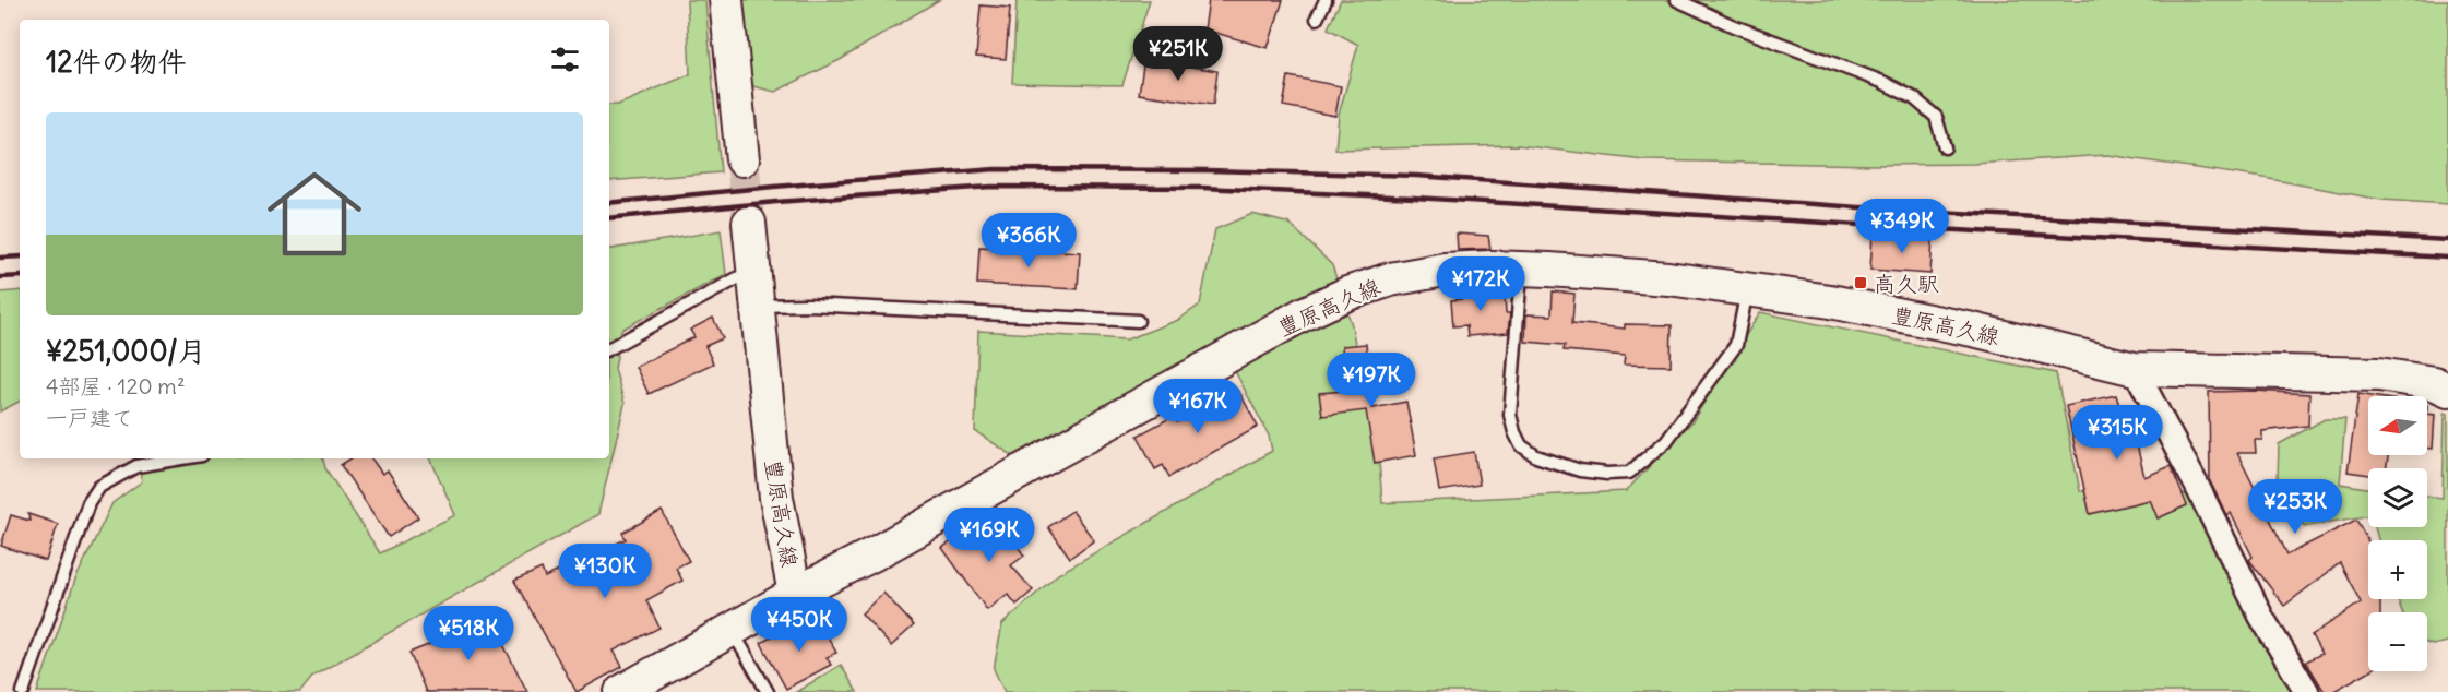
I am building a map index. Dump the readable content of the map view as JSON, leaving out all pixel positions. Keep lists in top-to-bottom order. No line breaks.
{"streets":{"main road":["豊原高久線"]},"places":{"transit":["高久駅"]},"north":"left","page":{"heading":"12件の物件","price":["¥251K","¥349K","¥366K","¥172K","¥197K","¥167K","¥315K","¥253K","¥169K","¥130K","¥450K","¥518K"],"list":[{"name":"¥251,000/月","note":"4部屋 · 120 m² · 一戸建て"}],"map_buttons":["+","−"]}}
